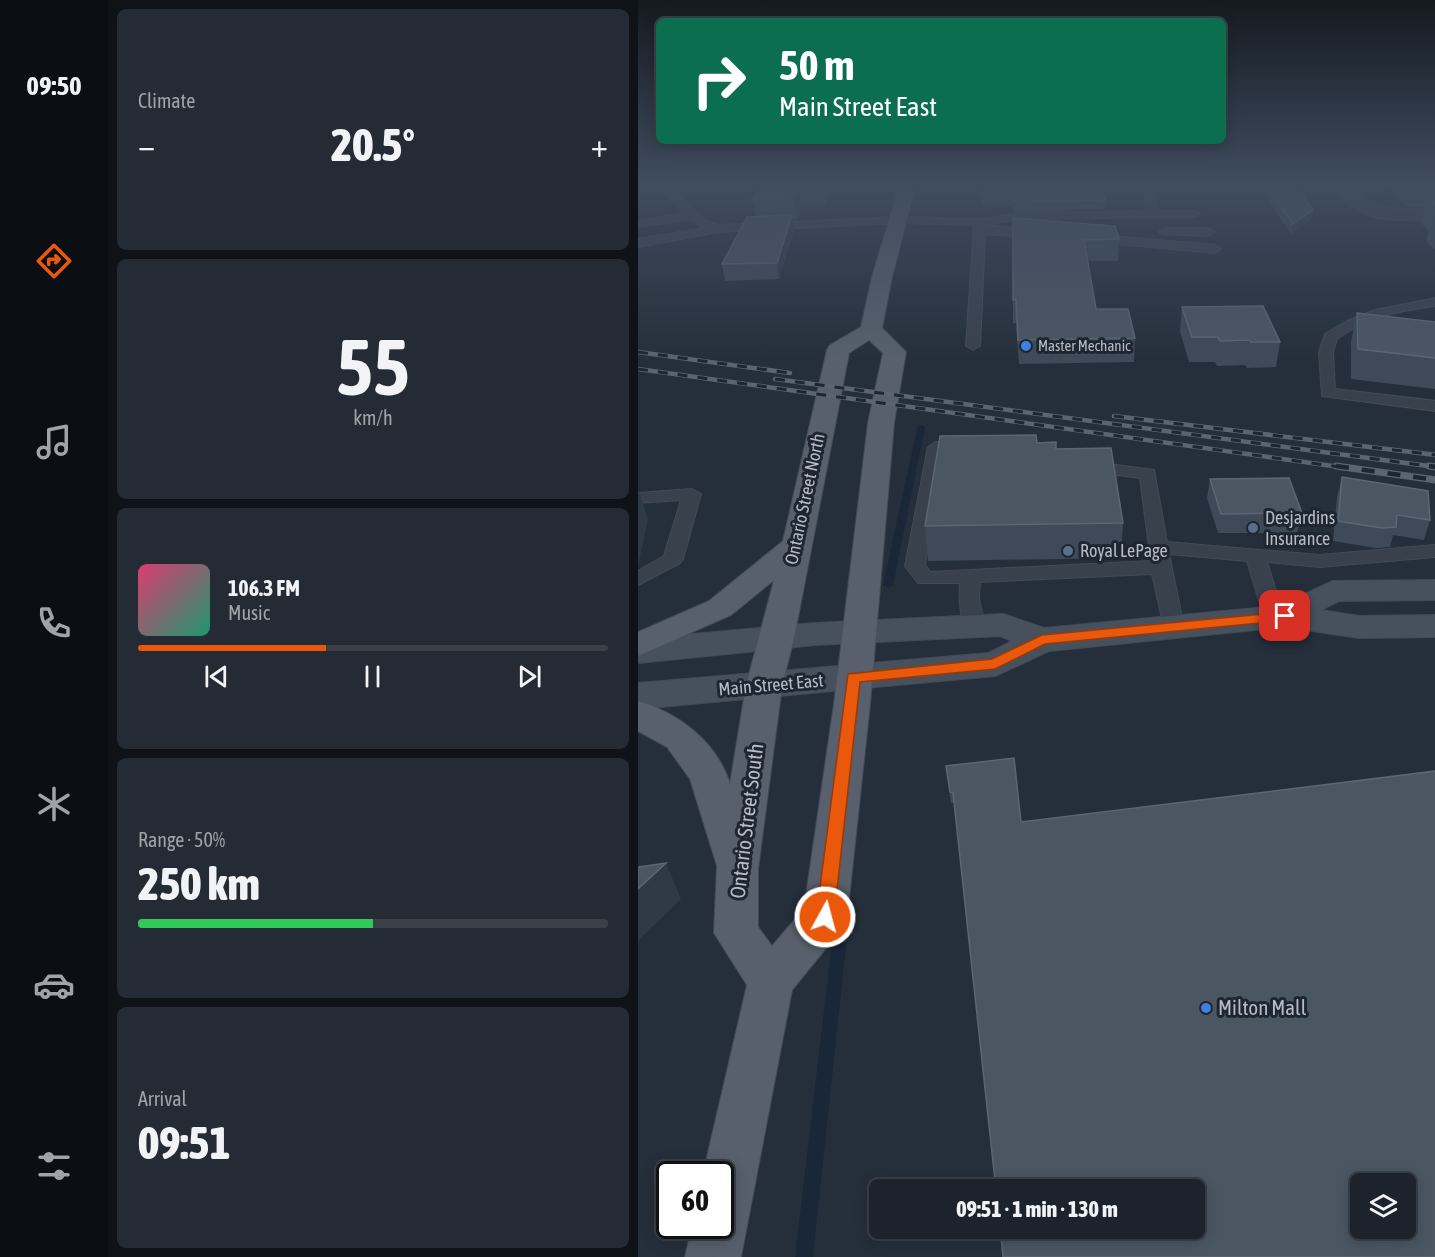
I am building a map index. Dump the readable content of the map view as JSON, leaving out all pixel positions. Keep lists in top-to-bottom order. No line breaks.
{"streets":{"main road":["Ontario Street North","Main Street East","Ontario Street South"]},"crossings":[["Ontario Street North","Main Street East"],["Ontario Street North","Ontario Street South"],["Main Street East","Ontario Street South"]],"places":["Master Mechanic","Desjardins Insurance","Royal LePage","Milton Mall"],"page":{"tabs":"09:50","tile":["Climate",["55","km/h"],["Range · 50%","250 km"],["Arrival","09:51"]],"turn":["50 m","Main Street East"],"heat":["−","20.5°","+"],"song":["106.3 FM","Music"],"limit":"60","trip":"09:51 · 1 min · 130 m"}}
